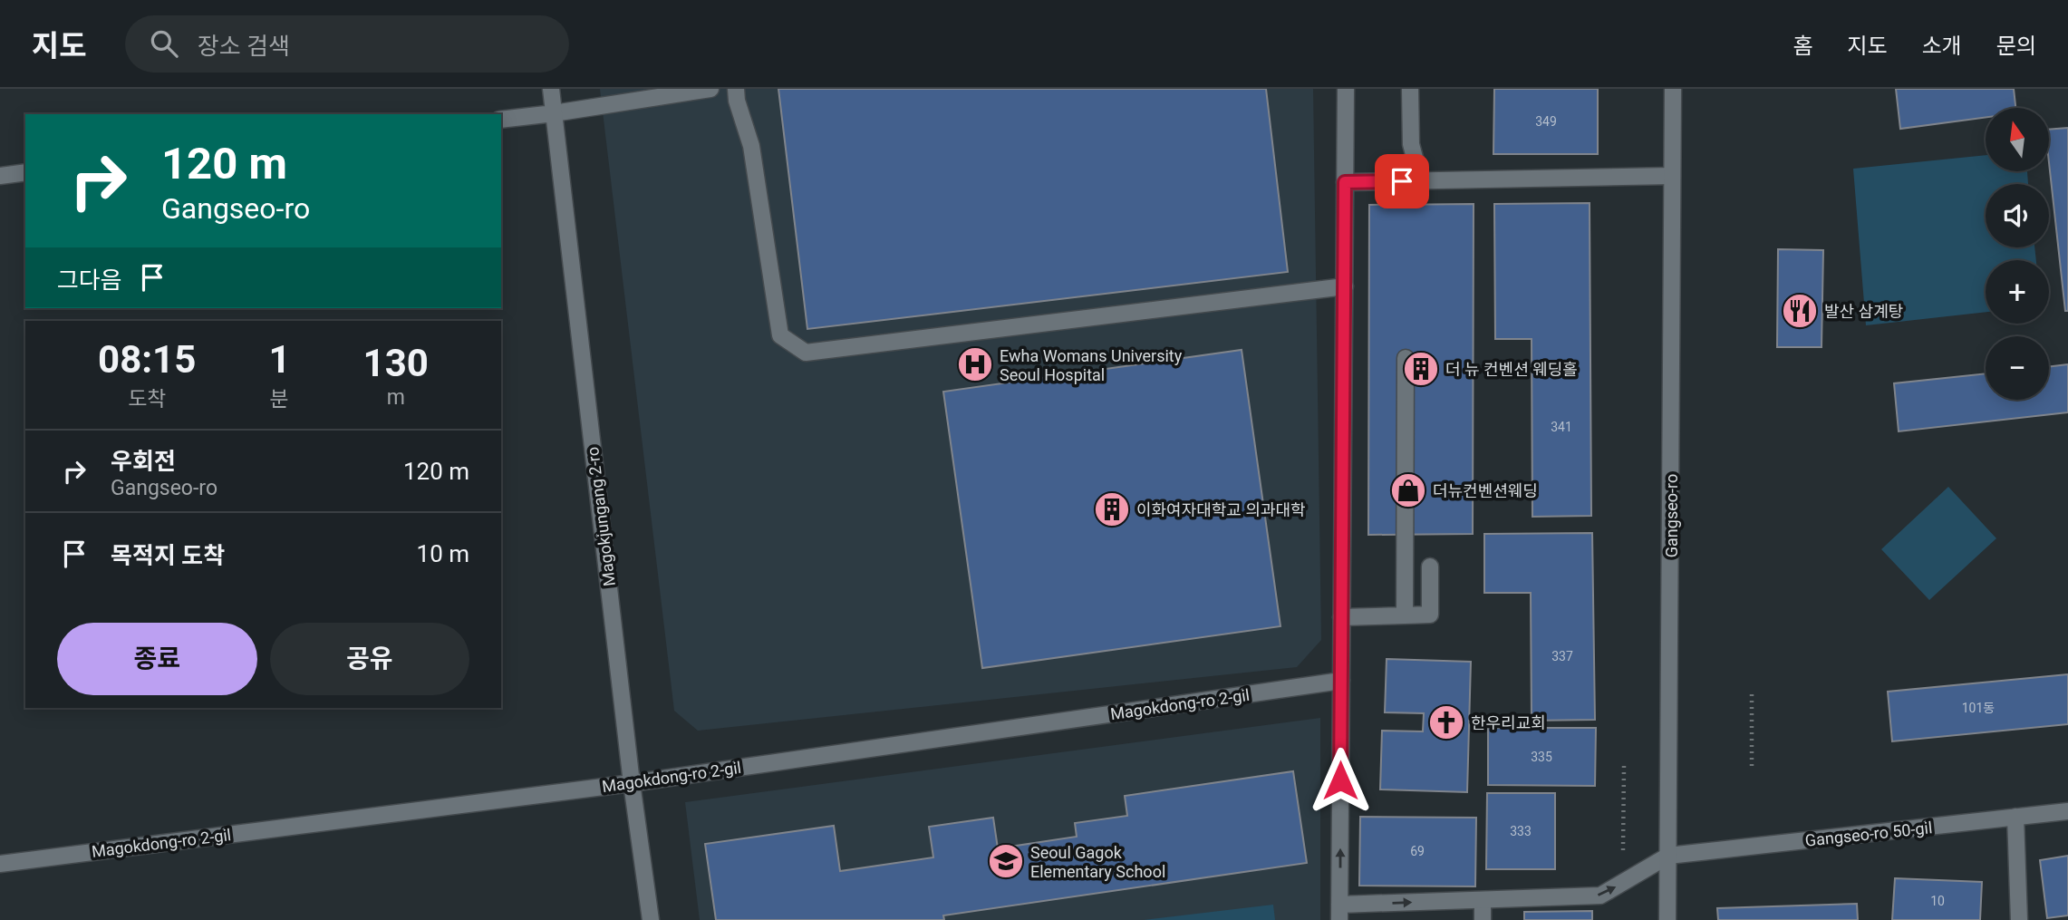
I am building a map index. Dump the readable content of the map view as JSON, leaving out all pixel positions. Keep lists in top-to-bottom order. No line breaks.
{"streets":{"street":["Gangseo-ro","Magokjungang 2-ro","Magokdong-ro 2-gil","Gangseo-ro 50-gil"]},"crossings":[["Gangseo-ro","Gangseo-ro 50-gil"],["Magokjungang 2-ro","Magokdong-ro 2-gil"]],"places":{"restaurant":["발산 삼계탕"],"hospital":["Ewha Womans University Seoul Hospital"],"building":["더 뉴 컨벤션 웨딩홀","이화여자대학교 의과대학"],"shop":["더뉴컨벤션웨딩"],"church":["한우리교회"],"school or university":["Seoul Gagok Elementary School"]},"house_numbers":["349","341","337","101동","335","333","69","10"],"north":"top","page":{"header":"지도","search":"장소 검색","nav":["홈","지도","소개","문의"],"map_buttons":["+","−"],"turn":["120 m","Gangseo-ro"],"then":"그다음","eta":["08:15","도착","1","분","130","m"],"list":[{"name":"우회전","note":"Gangseo-ro","value":"120 m"},{"name":"목적지 도착","value":"10 m"}],"buttons":["종료","공유"]}}
